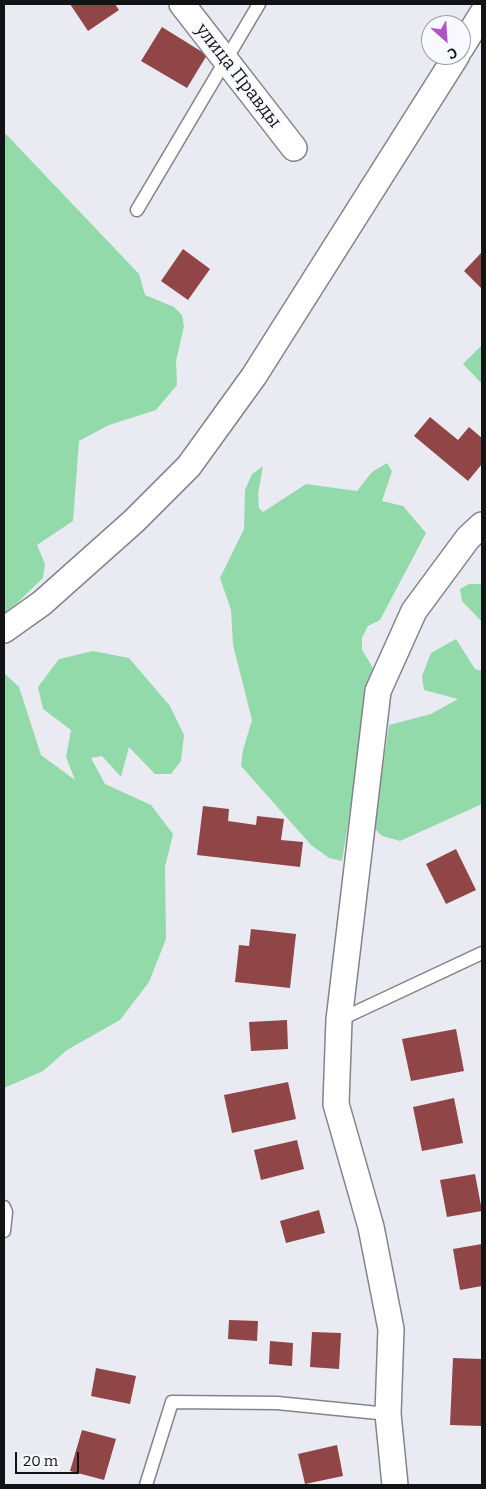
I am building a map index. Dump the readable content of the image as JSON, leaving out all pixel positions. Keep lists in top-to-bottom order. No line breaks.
{"streets":{"street":["улица Правды"]},"scale_bar":"20 m","north":"bottom right"}
